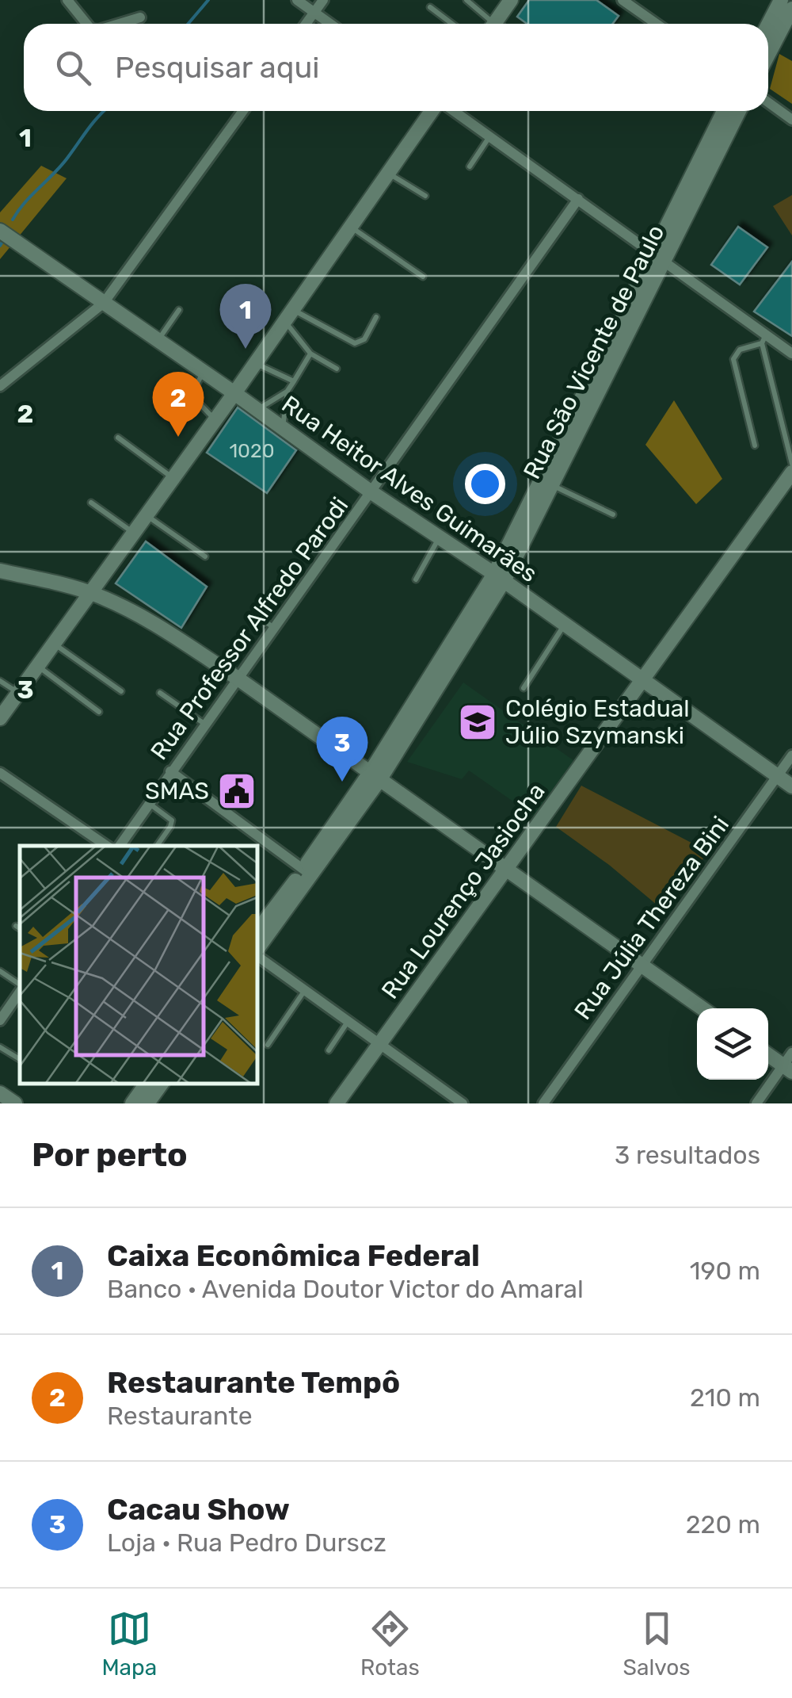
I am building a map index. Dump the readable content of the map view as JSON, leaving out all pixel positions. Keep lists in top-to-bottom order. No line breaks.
{"streets":{"main road":["Rua São Vicente de Paulo","Rua Heitor Alves Guimarães","Rua Lourenço Jasiocha"],"street":["Rua Professor Alfredo Parodi","Rua Júlia Thereza Bini"]},"crossings":[["Rua São Vicente de Paulo","Rua Heitor Alves Guimarães"],["Rua Heitor Alves Guimarães","Rua Professor Alfredo Parodi"],["Rua Heitor Alves Guimarães","Rua Lourenço Jasiocha"],["Rua Heitor Alves Guimarães","Rua Júlia Thereza Bini"]],"places":{"school or university":["Colégio Estadual Júlio Szymanski"],"public building":["SMAS"]},"house_numbers":["1020"],"page":{"search":"Pesquisar aqui","pins":["1","2","3"],"heading":["Por perto","3 resultados"],"list":[{"mark":"1","name":"Caixa Econômica Federal","note":"Banco · Avenida Doutor Victor do Amaral","value":"190 m"},{"mark":"2","name":"Restaurante Tempô","note":"Restaurante","value":"210 m"},{"mark":"3","name":"Cacau Show","note":"Loja · Rua Pedro Durscz","value":"220 m"}],"nav":["Mapa","Rotas","Salvos"]},"grid":{"rows":["1","2","3"]}}
